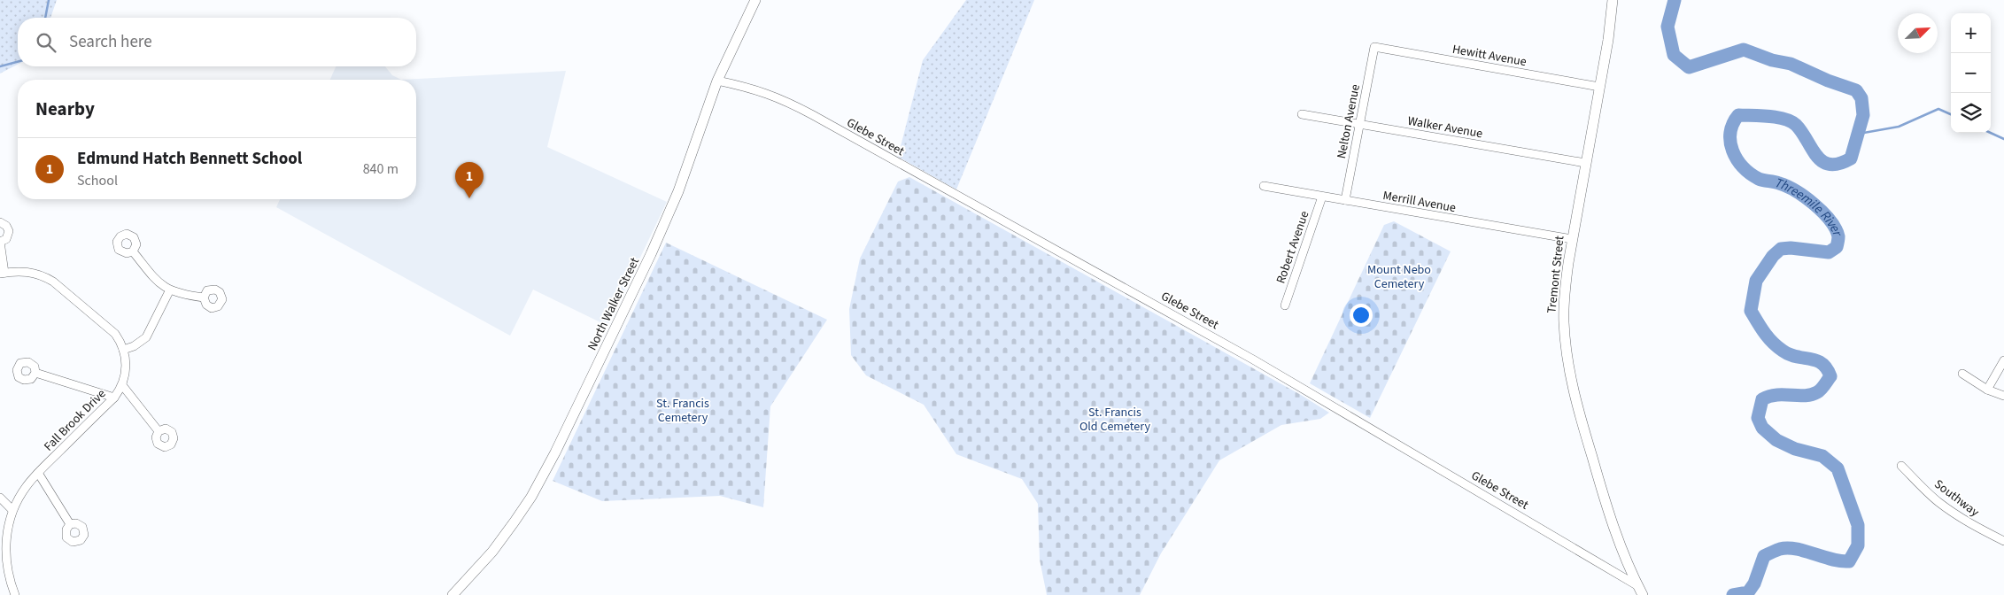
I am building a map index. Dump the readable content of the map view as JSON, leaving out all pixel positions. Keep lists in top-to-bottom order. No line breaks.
{"streets":{"main road":["Tremont Street","North Walker Street"],"street":["Hewitt Avenue","Nelton Avenue","Walker Avenue","Glebe Street","Merrill Avenue","Robert Avenue","Fall Brook Drive","Southway"]},"crossings":[["Hewitt Avenue","Nelton Avenue"],["Hewitt Avenue","Tremont Street"],["Nelton Avenue","Walker Avenue"],["Nelton Avenue","Merrill Avenue"],["Walker Avenue","Tremont Street"],["Glebe Street","Tremont Street"],["Glebe Street","North Walker Street"],["Merrill Avenue","Robert Avenue"],["Merrill Avenue","Tremont Street"]],"water":["Threemile River"],"parks":["Mount Nebo Cemetery","St. Francis Cemetery","St. Francis Old Cemetery"],"north":"top right","page":{"map_buttons":["+","−"],"search":"Search here","heading":"Nearby","list":[{"mark":"1","name":"Edmund Hatch Bennett School","note":"School","value":"840 m"}],"pins":"1"}}
